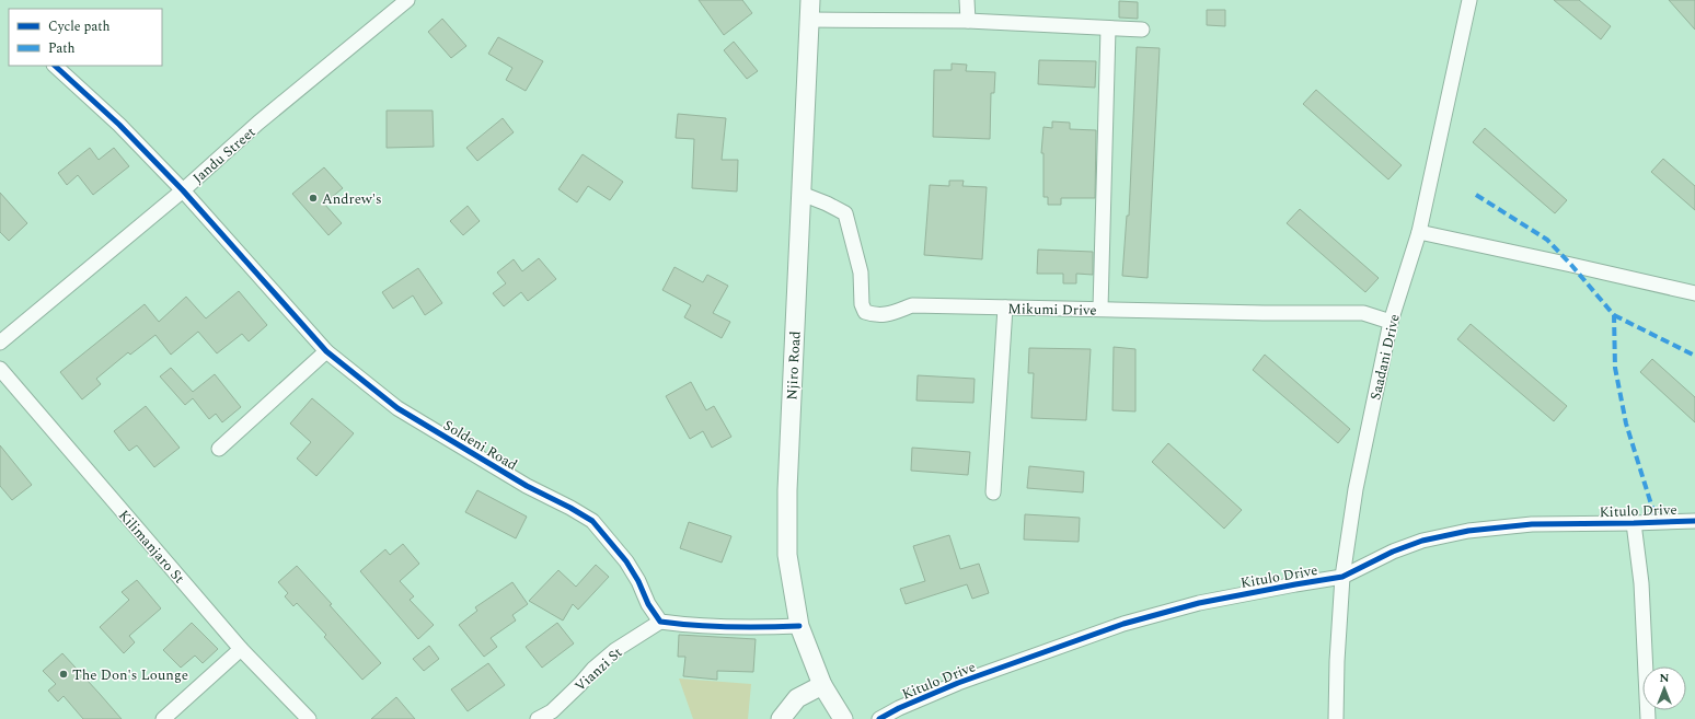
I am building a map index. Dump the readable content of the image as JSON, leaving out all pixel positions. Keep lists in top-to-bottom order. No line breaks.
{"streets":{"street":["Jandu Street","Mikumi Drive","Saadani Drive","Njiro Road","Soldeni Road","Kitulo Drive","Kilimanjaro St","Vianzi St"]},"crossings":[["Jandu Street","Soldeni Road"],["Mikumi Drive","Saadani Drive"],["Mikumi Drive","Njiro Road"],["Saadani Drive","Kitulo Drive"],["Soldeni Road","Vianzi St"]],"places":["Andrew's","The Don's Lounge"],"legend":["Cycle path","Path"],"north":"top"}
